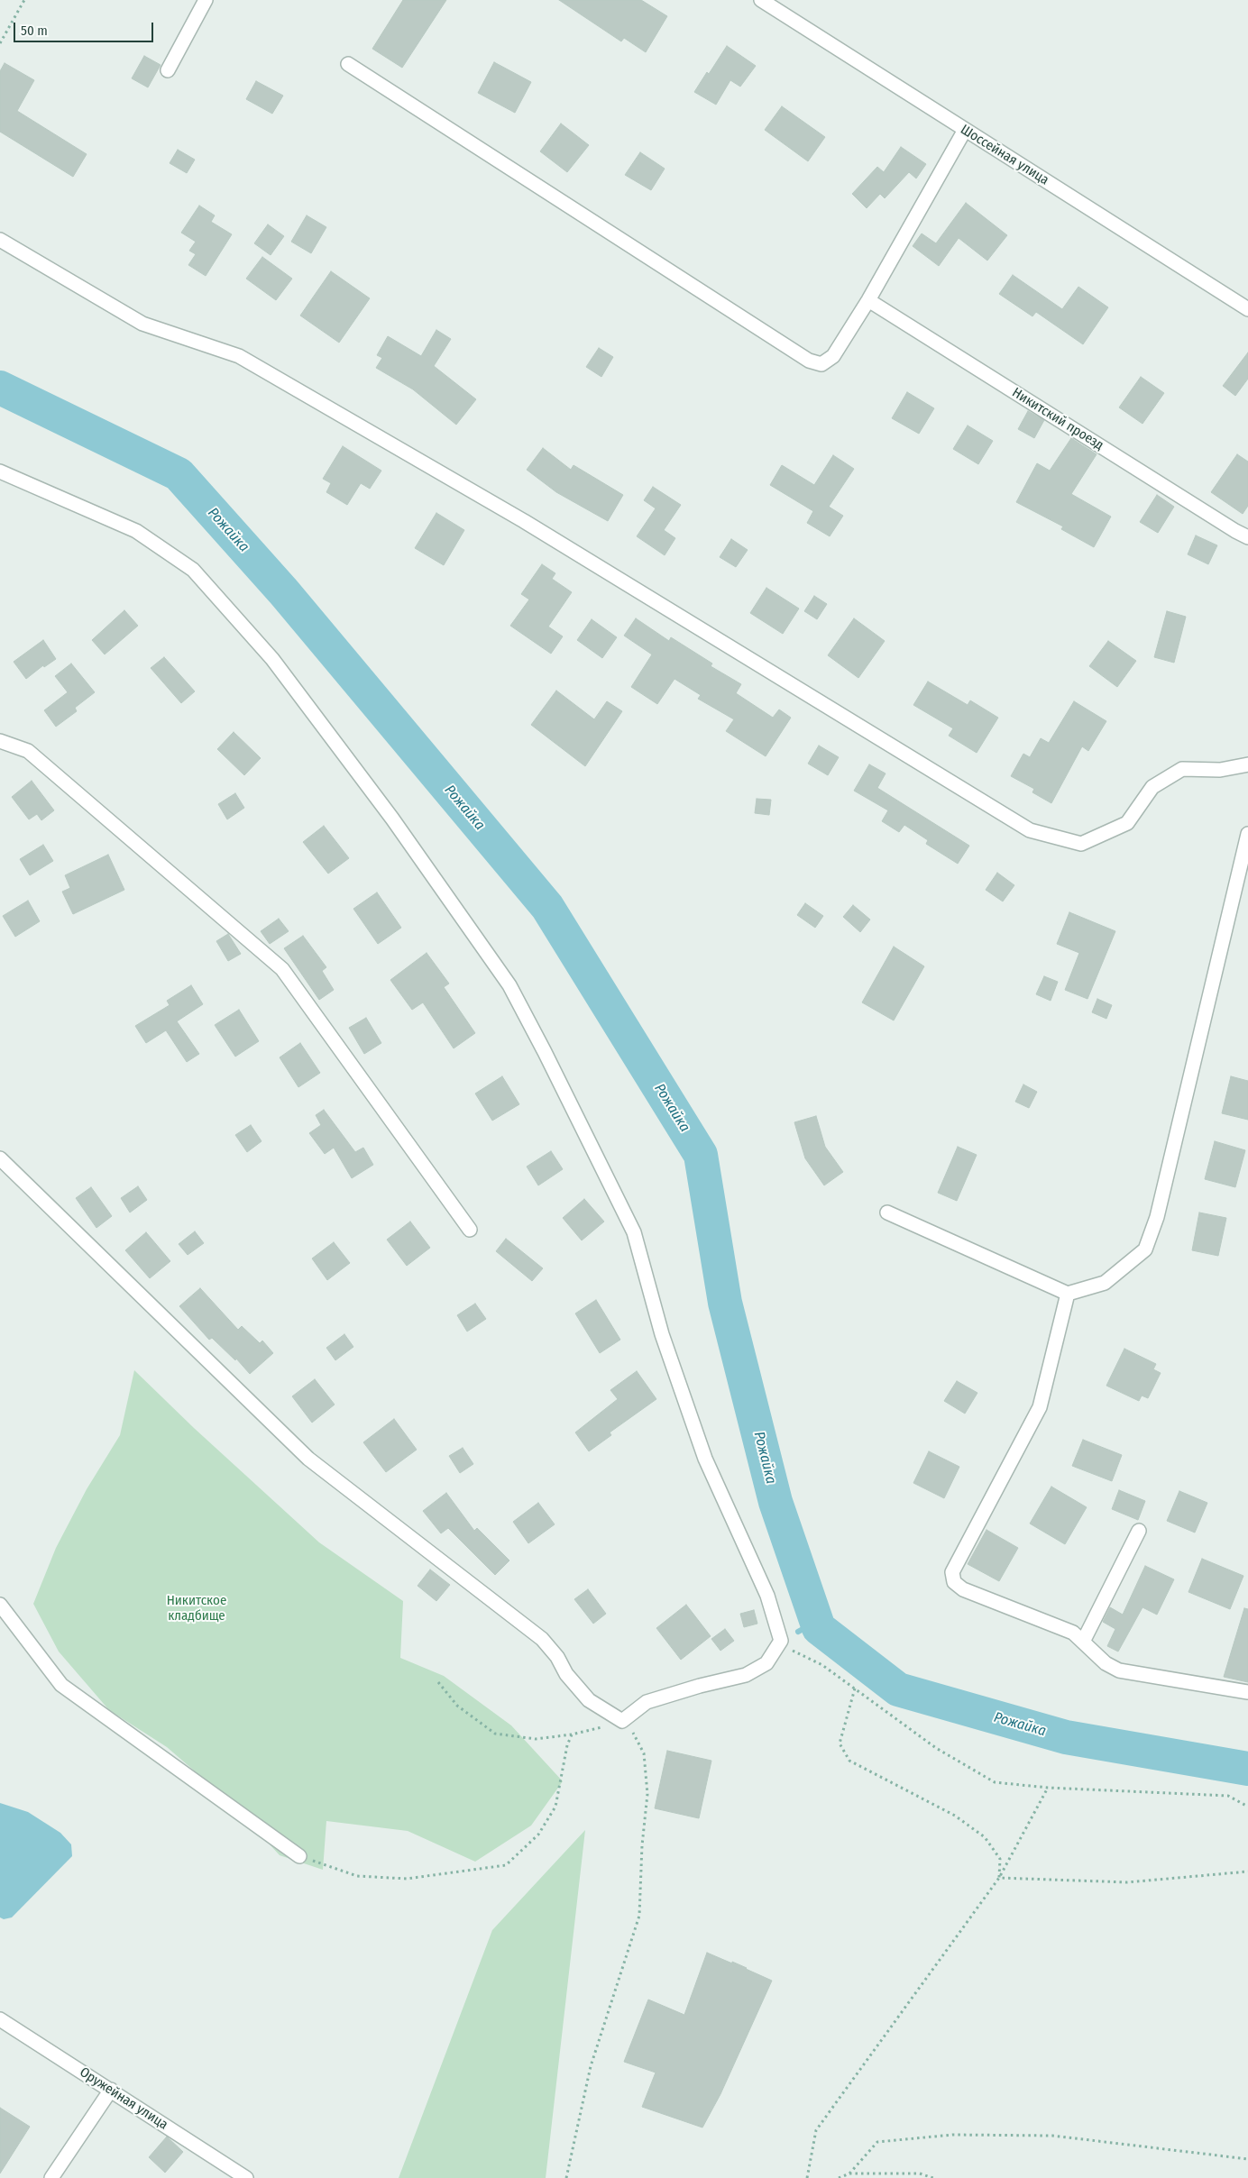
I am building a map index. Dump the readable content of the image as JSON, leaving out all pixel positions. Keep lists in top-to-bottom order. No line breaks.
{"streets":{"street":["Шоссейная улица","Никитский проезд","Оружейная улица"]},"water":["Рожайка"],"parks":["Никитское кладбище"],"scale_bar":"50 m"}
